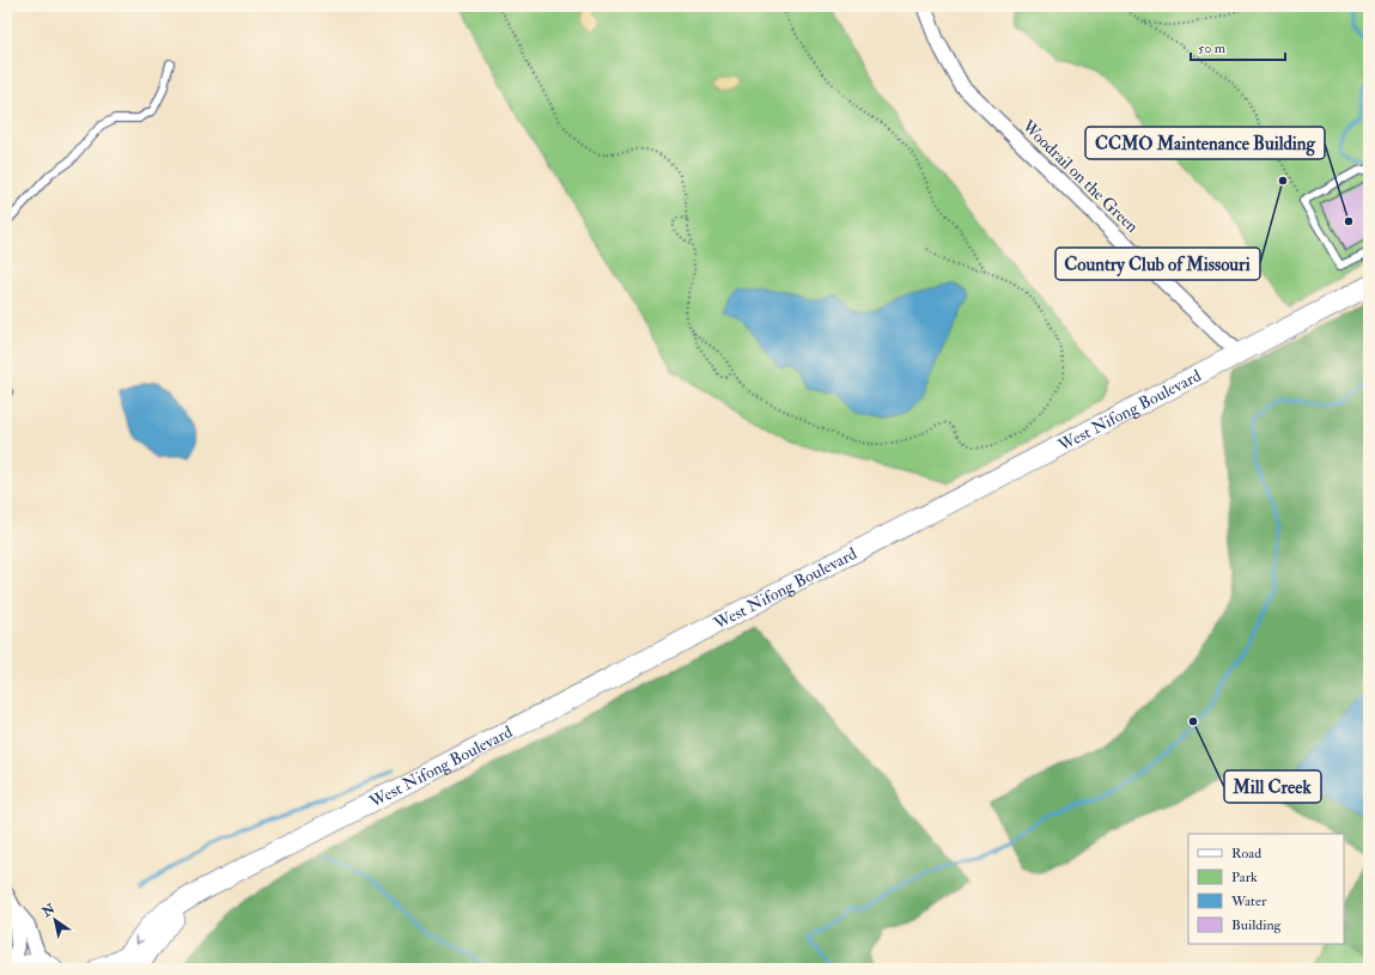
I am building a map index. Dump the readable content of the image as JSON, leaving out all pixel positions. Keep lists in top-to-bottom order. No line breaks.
{"streets":{"main road":["West Nifong Boulevard"],"street":["Woodrail on the Green"]},"crossings":[["Woodrail on the Green","West Nifong Boulevard"]],"places":["Country Club of Missouri","CCMO Maintenance Building","Mill Creek"],"legend":["Road","Park","Water","Building"],"scale_bar":"50 m","north":"top left"}
